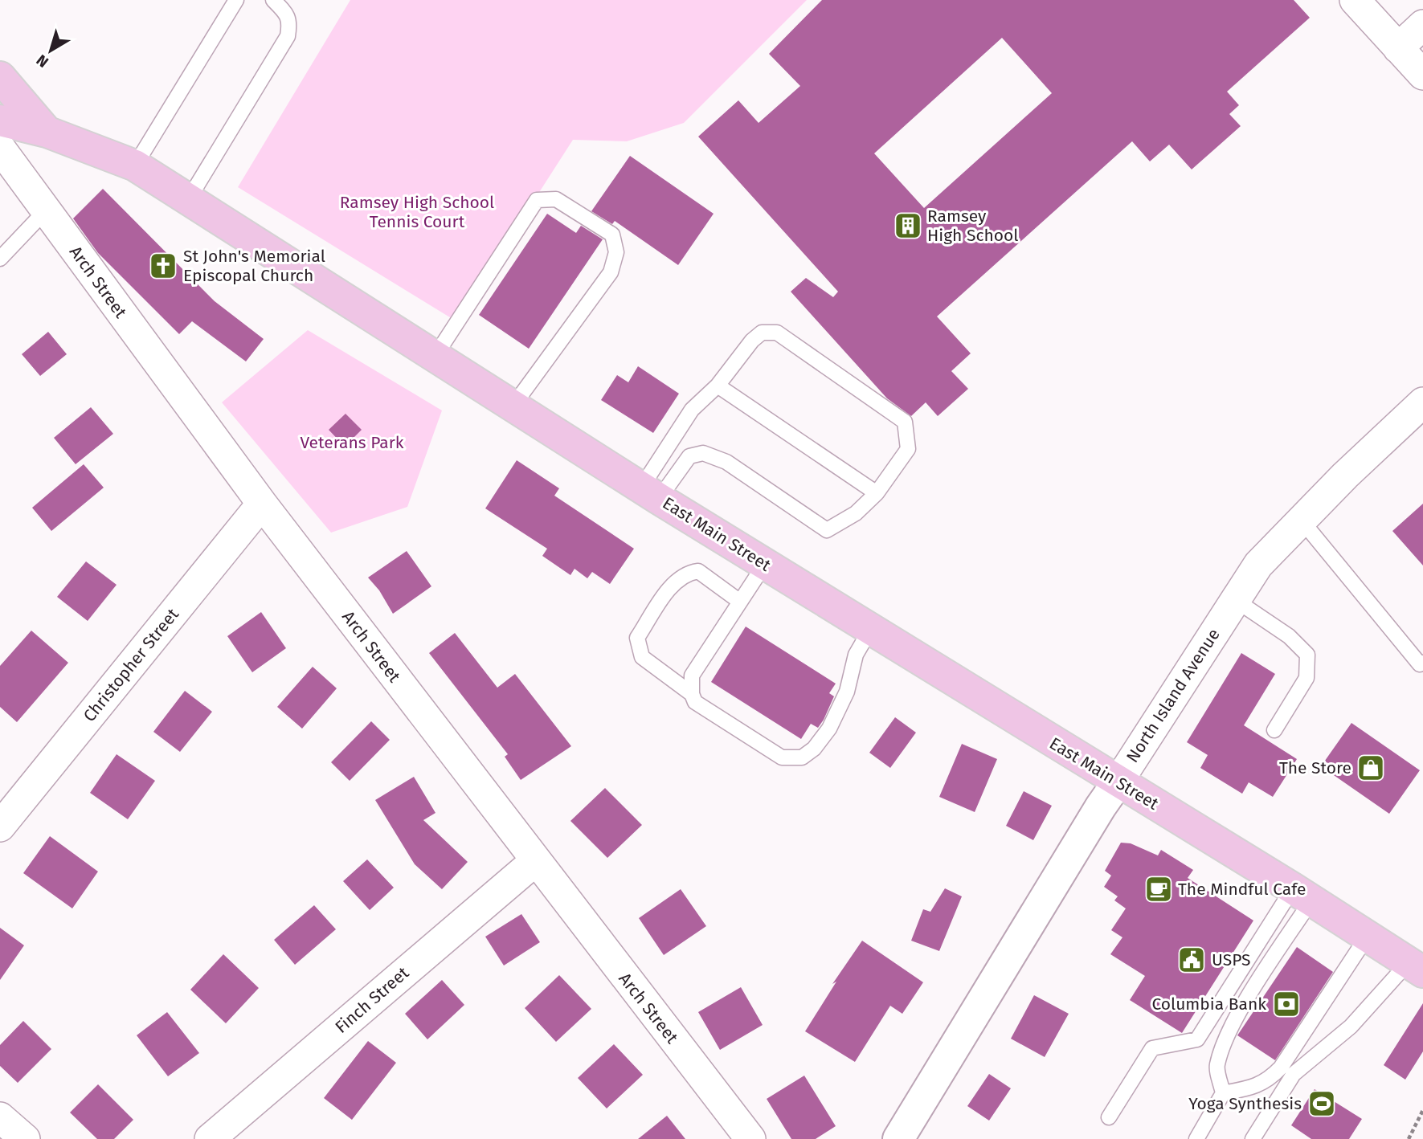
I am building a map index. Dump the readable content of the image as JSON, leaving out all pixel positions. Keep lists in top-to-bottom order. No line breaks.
{"streets":{"main road":["East Main Street"],"street":["Arch Street","Christopher Street","North Island Avenue","Finch Street"]},"crossings":[["Arch Street","Christopher Street"],["Arch Street","Finch Street"],["East Main Street","North Island Avenue"]],"parks":["Ramsey High School Tennis Court","Veterans Park"],"places":{"building":["Ramsey High School"],"church":["St John's Memorial Episcopal Church"],"shop":["The Store"],"cafe":["The Mindful Cafe"],"public building":["USPS"],"bank":["Columbia Bank"],"sports":["Yoga Synthesis"]},"north":"bottom left"}
